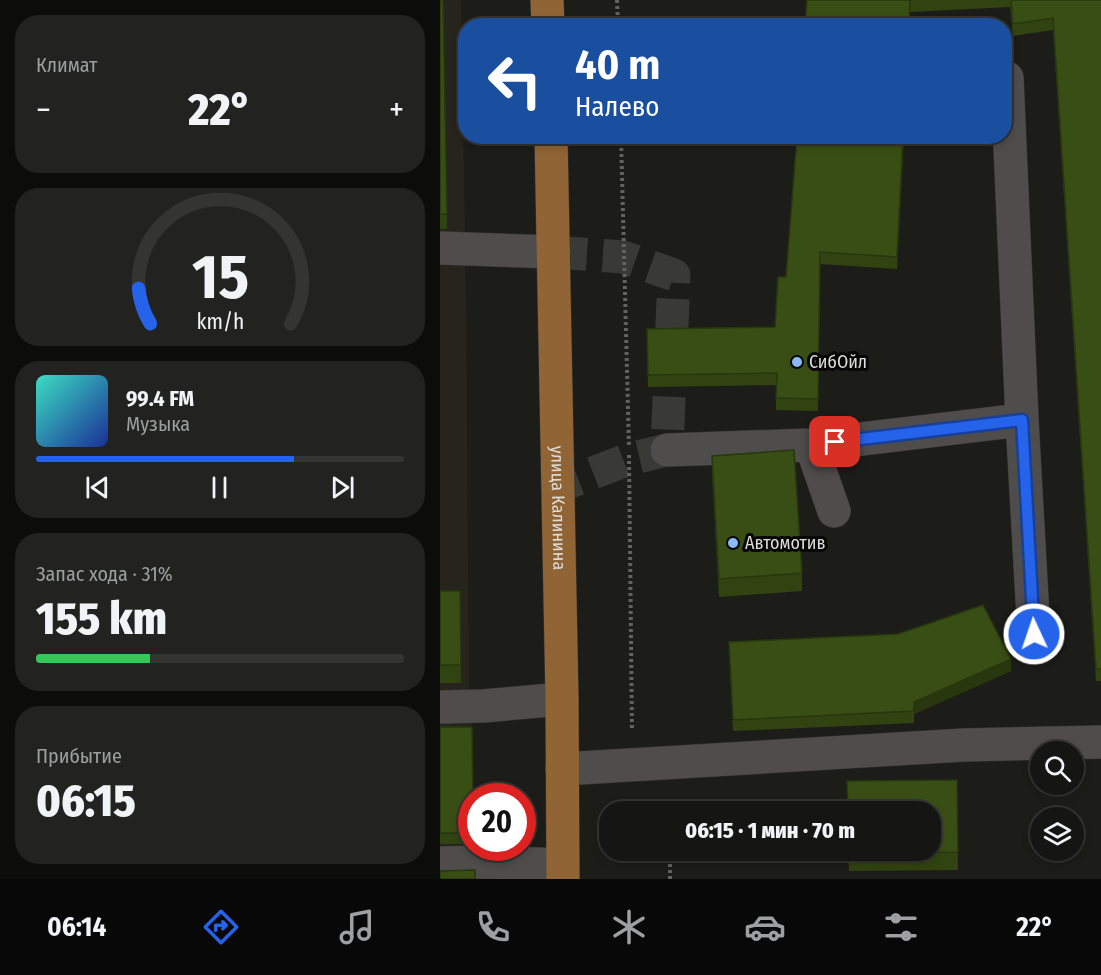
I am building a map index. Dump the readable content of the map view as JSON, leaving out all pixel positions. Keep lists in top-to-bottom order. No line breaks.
{"streets":{"main road":["улица Калинина"]},"places":["СибОйл","Автомотив"],"page":{"tile":["Климат",["Запас хода · 31%","155 km"],["Прибытие","06:15"]],"turn":["40 m","Налево"],"heat":["−","22°","+"],"song":["99.4 FM","Музыка"],"limit":"20","trip":"06:15 · 1 мин · 70 m","tabs":["06:14","22°"],"gauge":["15","km/h"]}}
